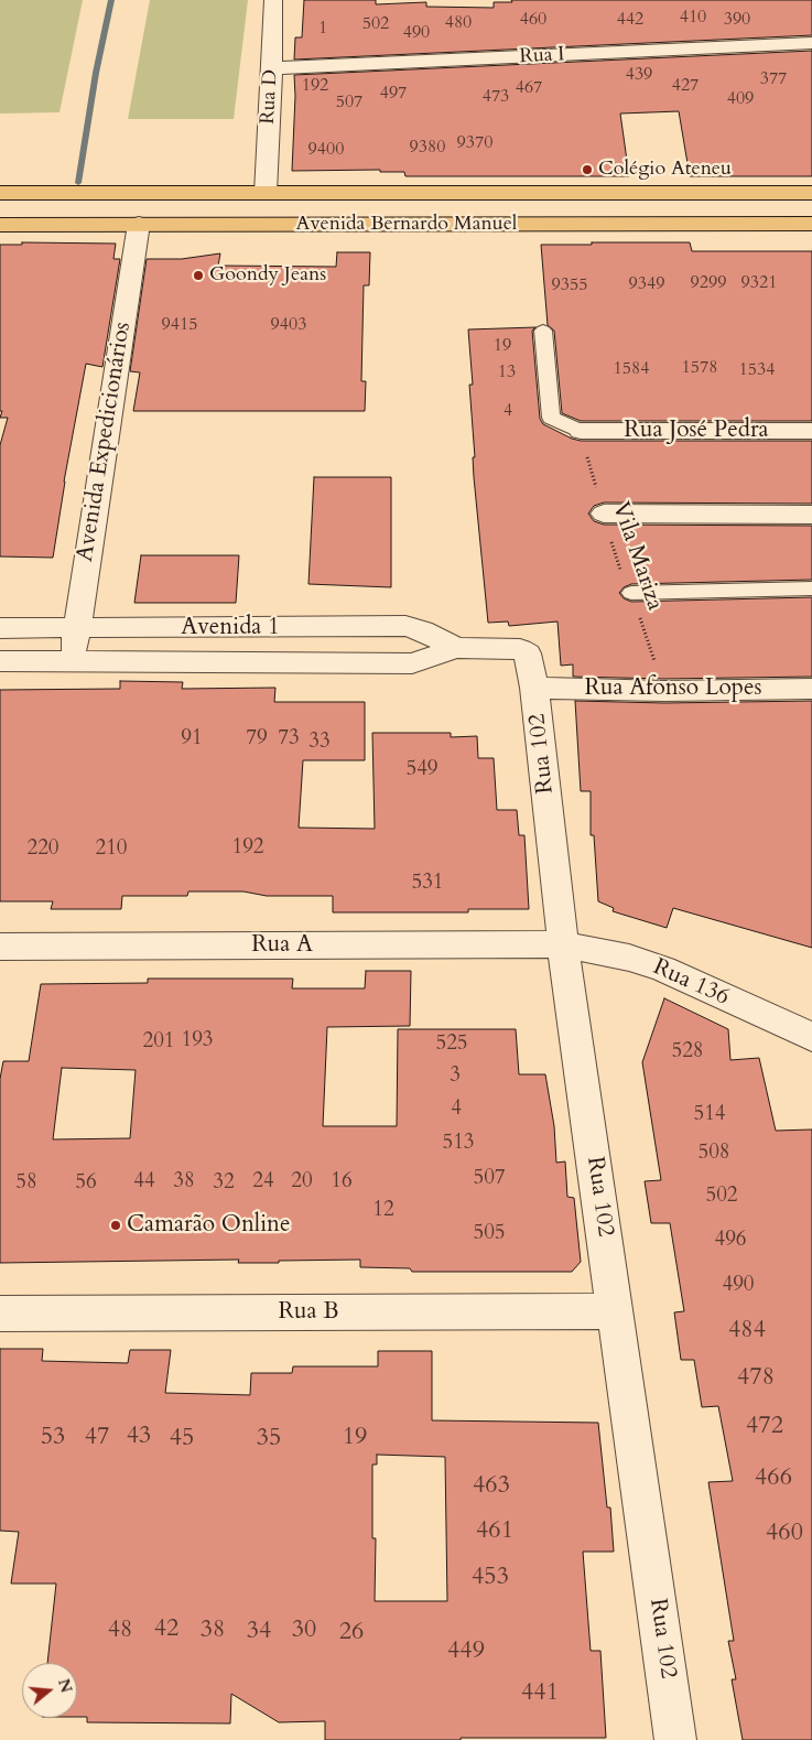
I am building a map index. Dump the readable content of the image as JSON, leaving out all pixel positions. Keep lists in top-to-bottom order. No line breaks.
{"streets":{"main road":["Avenida Bernardo Manuel"],"street":["Rua I","Rua D","Rua José Pedra","Avenida Expedicionários","Avenida 1","Rua Afonso Lopes","Rua 102","Rua A","Rua 136","Rua B"],"path":["Vila Mariza"]},"crossings":[["Rua I","Rua D"],["Rua D","Avenida Bernardo Manuel"],["Avenida Bernardo Manuel","Avenida Expedicionários"],["Rua José Pedra","Vila Mariza"],["Avenida Expedicionários","Avenida 1"],["Vila Mariza","Rua Afonso Lopes"],["Avenida 1","Rua 102"],["Rua Afonso Lopes","Rua 102"],["Rua 102","Rua A"],["Rua 102","Rua 136"],["Rua 102","Rua B"],["Rua A","Rua 136"]],"places":["Colégio Ateneu","Goondy Jeans","Camarão Online"],"house_numbers":["410","460","442","390","480","502","1","490","439","377","192","427","467","497","473","409","507","9370","9380","9400","9299","9321","9349","9355","9415","9403","19","1578","1584","1534","13","4","91","79","73","33","549","192","220","210","531","193","201","525","528","3","4","514","513","508","507","44","38","24","20","16","58","56","32","502","12","505","496","490","484","478","472","43","53","47","19","45","35","466","463","461","460","453","42","48","38","30","34","26","449","441"],"north":"right"}
